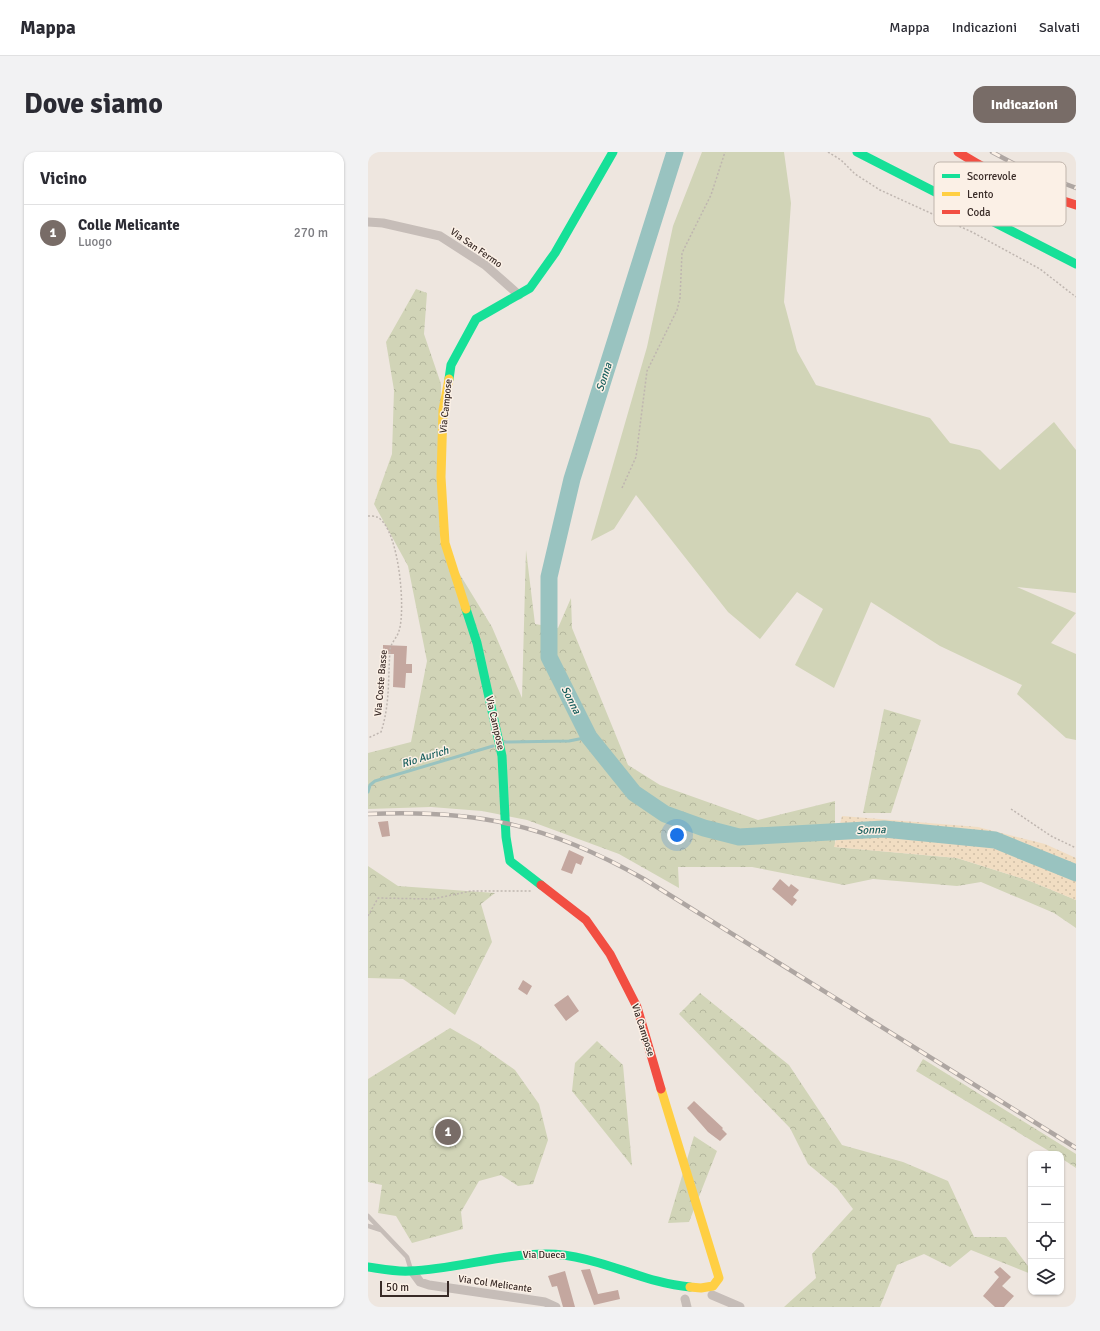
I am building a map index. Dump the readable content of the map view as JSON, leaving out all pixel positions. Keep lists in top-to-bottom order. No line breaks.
{"streets":{"main road":["Via Campose","Via Dueca"],"street":["Via San Fermo","Via Col Melicante"],"path":["Via Coste Basse"]},"crossings":[["Via San Fermo","Via Campose"],["Via Dueca","Via Col Melicante"]],"water":["Sonna","Rio Aurich"],"legend":["Scorrevole","Lento","Coda"],"scale_bar":"50 m","page":{"header":"Mappa","nav":["Mappa","Indicazioni","Salvati"],"buttons":"Indicazioni","title":"Dove siamo","heading":"Vicino","list":[{"mark":"1","name":"Colle Melicante","note":"Luogo","value":"270 m"}],"pins":"1","map_buttons":["+","−"],"scale":"50 m"}}
